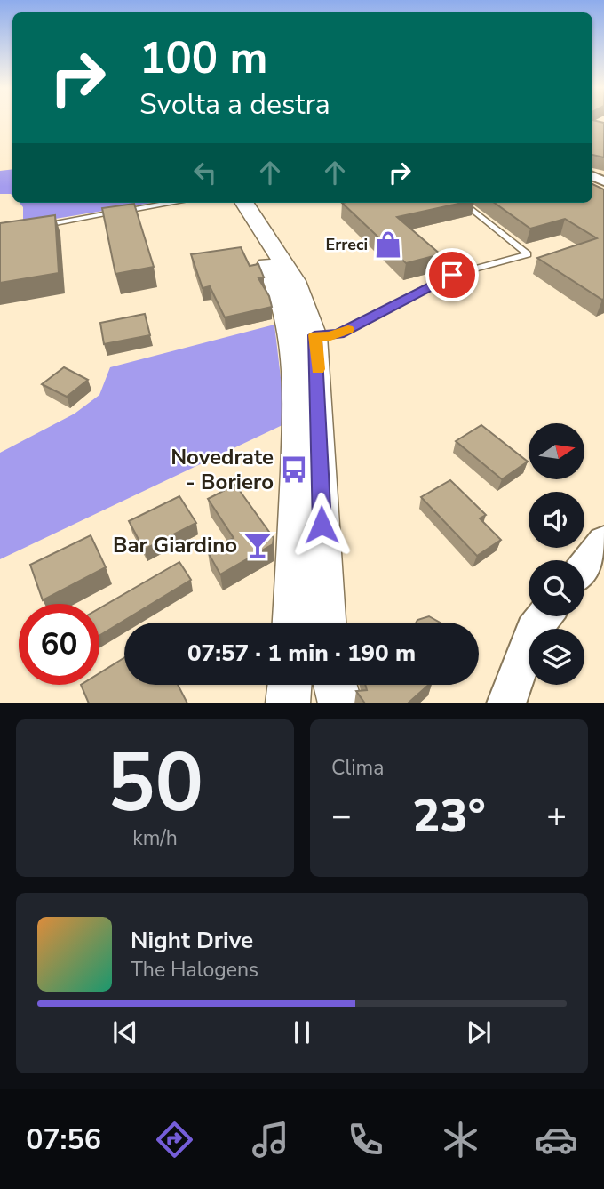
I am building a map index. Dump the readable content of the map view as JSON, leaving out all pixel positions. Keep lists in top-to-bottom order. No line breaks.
{"places":{"shop":["Erreci"],"bus stop":["Novedrate - Boriero"],"bar":["Bar Giardino"]},"north":"right","page":{"turn":["100 m","Svolta a destra"],"limit":"60","trip":"07:57 · 1 min · 190 m","tile":[["50","km/h"],"Clima"],"heat":["−","23°","+"],"song":["Night Drive","The Halogens"],"tabs":"07:56"}}
